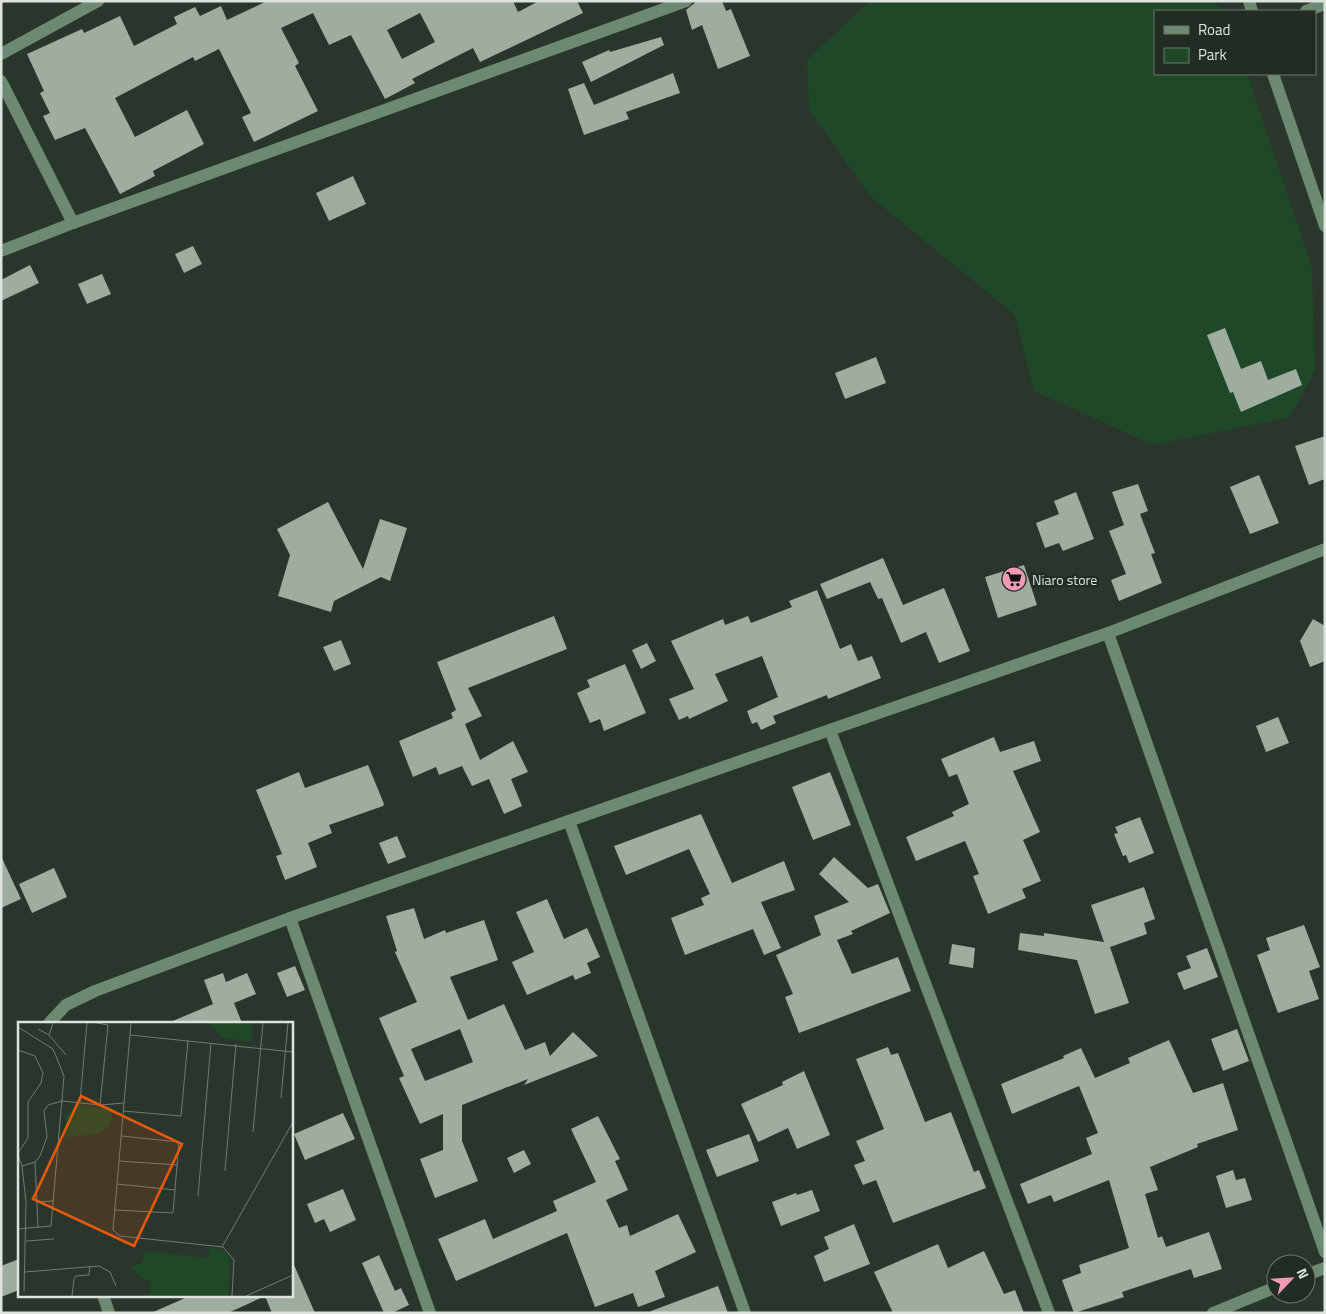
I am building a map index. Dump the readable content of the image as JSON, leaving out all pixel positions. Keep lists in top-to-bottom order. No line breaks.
{"places":{"supermarket":["Niaro store"]},"legend":["Road","Park"],"north":"top right"}
